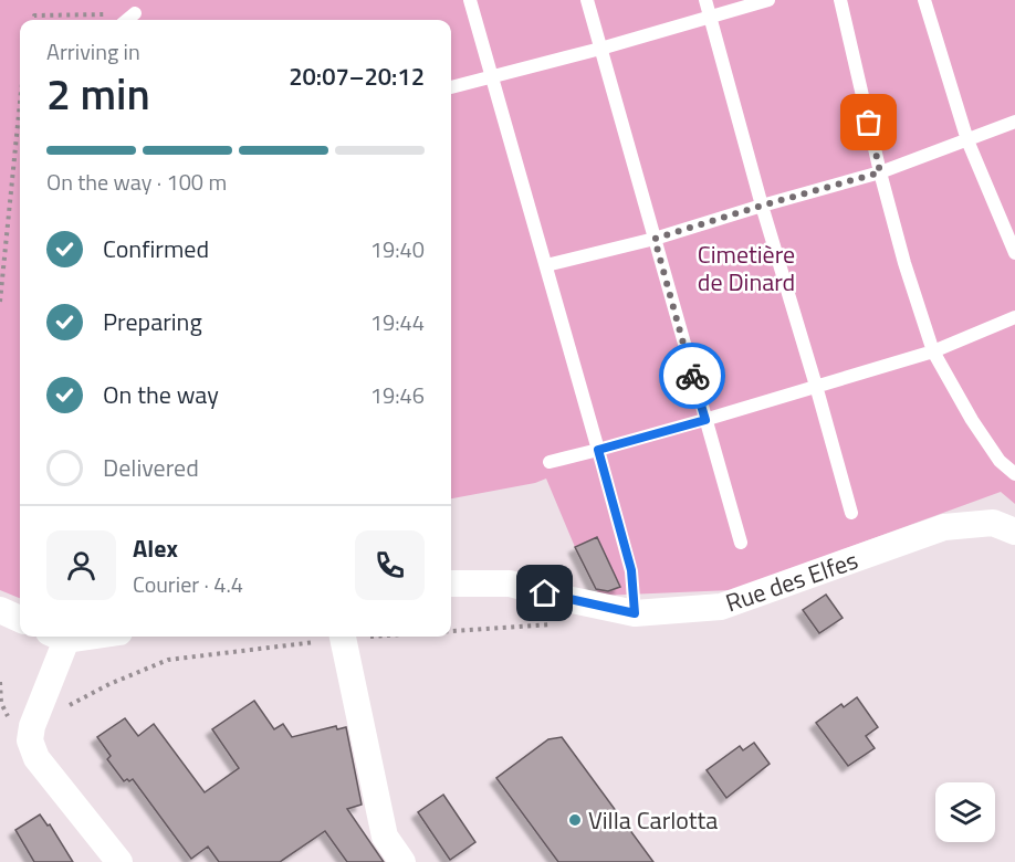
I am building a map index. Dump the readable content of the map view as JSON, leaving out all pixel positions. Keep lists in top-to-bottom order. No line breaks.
{"streets":{"street":["Rue des Elfes"]},"parks":["Cimetière de Dinard"],"places":["Villa Carlotta"],"page":{"heading":["2 min","Arriving in","20:07–20:12"],"panel":["Alex","Courier · 4.4"],"bar":"On the way · 100 m","list":[["Confirmed","19:40"],["Preparing","19:44"],["On the way","19:46"],"Delivered"]}}
